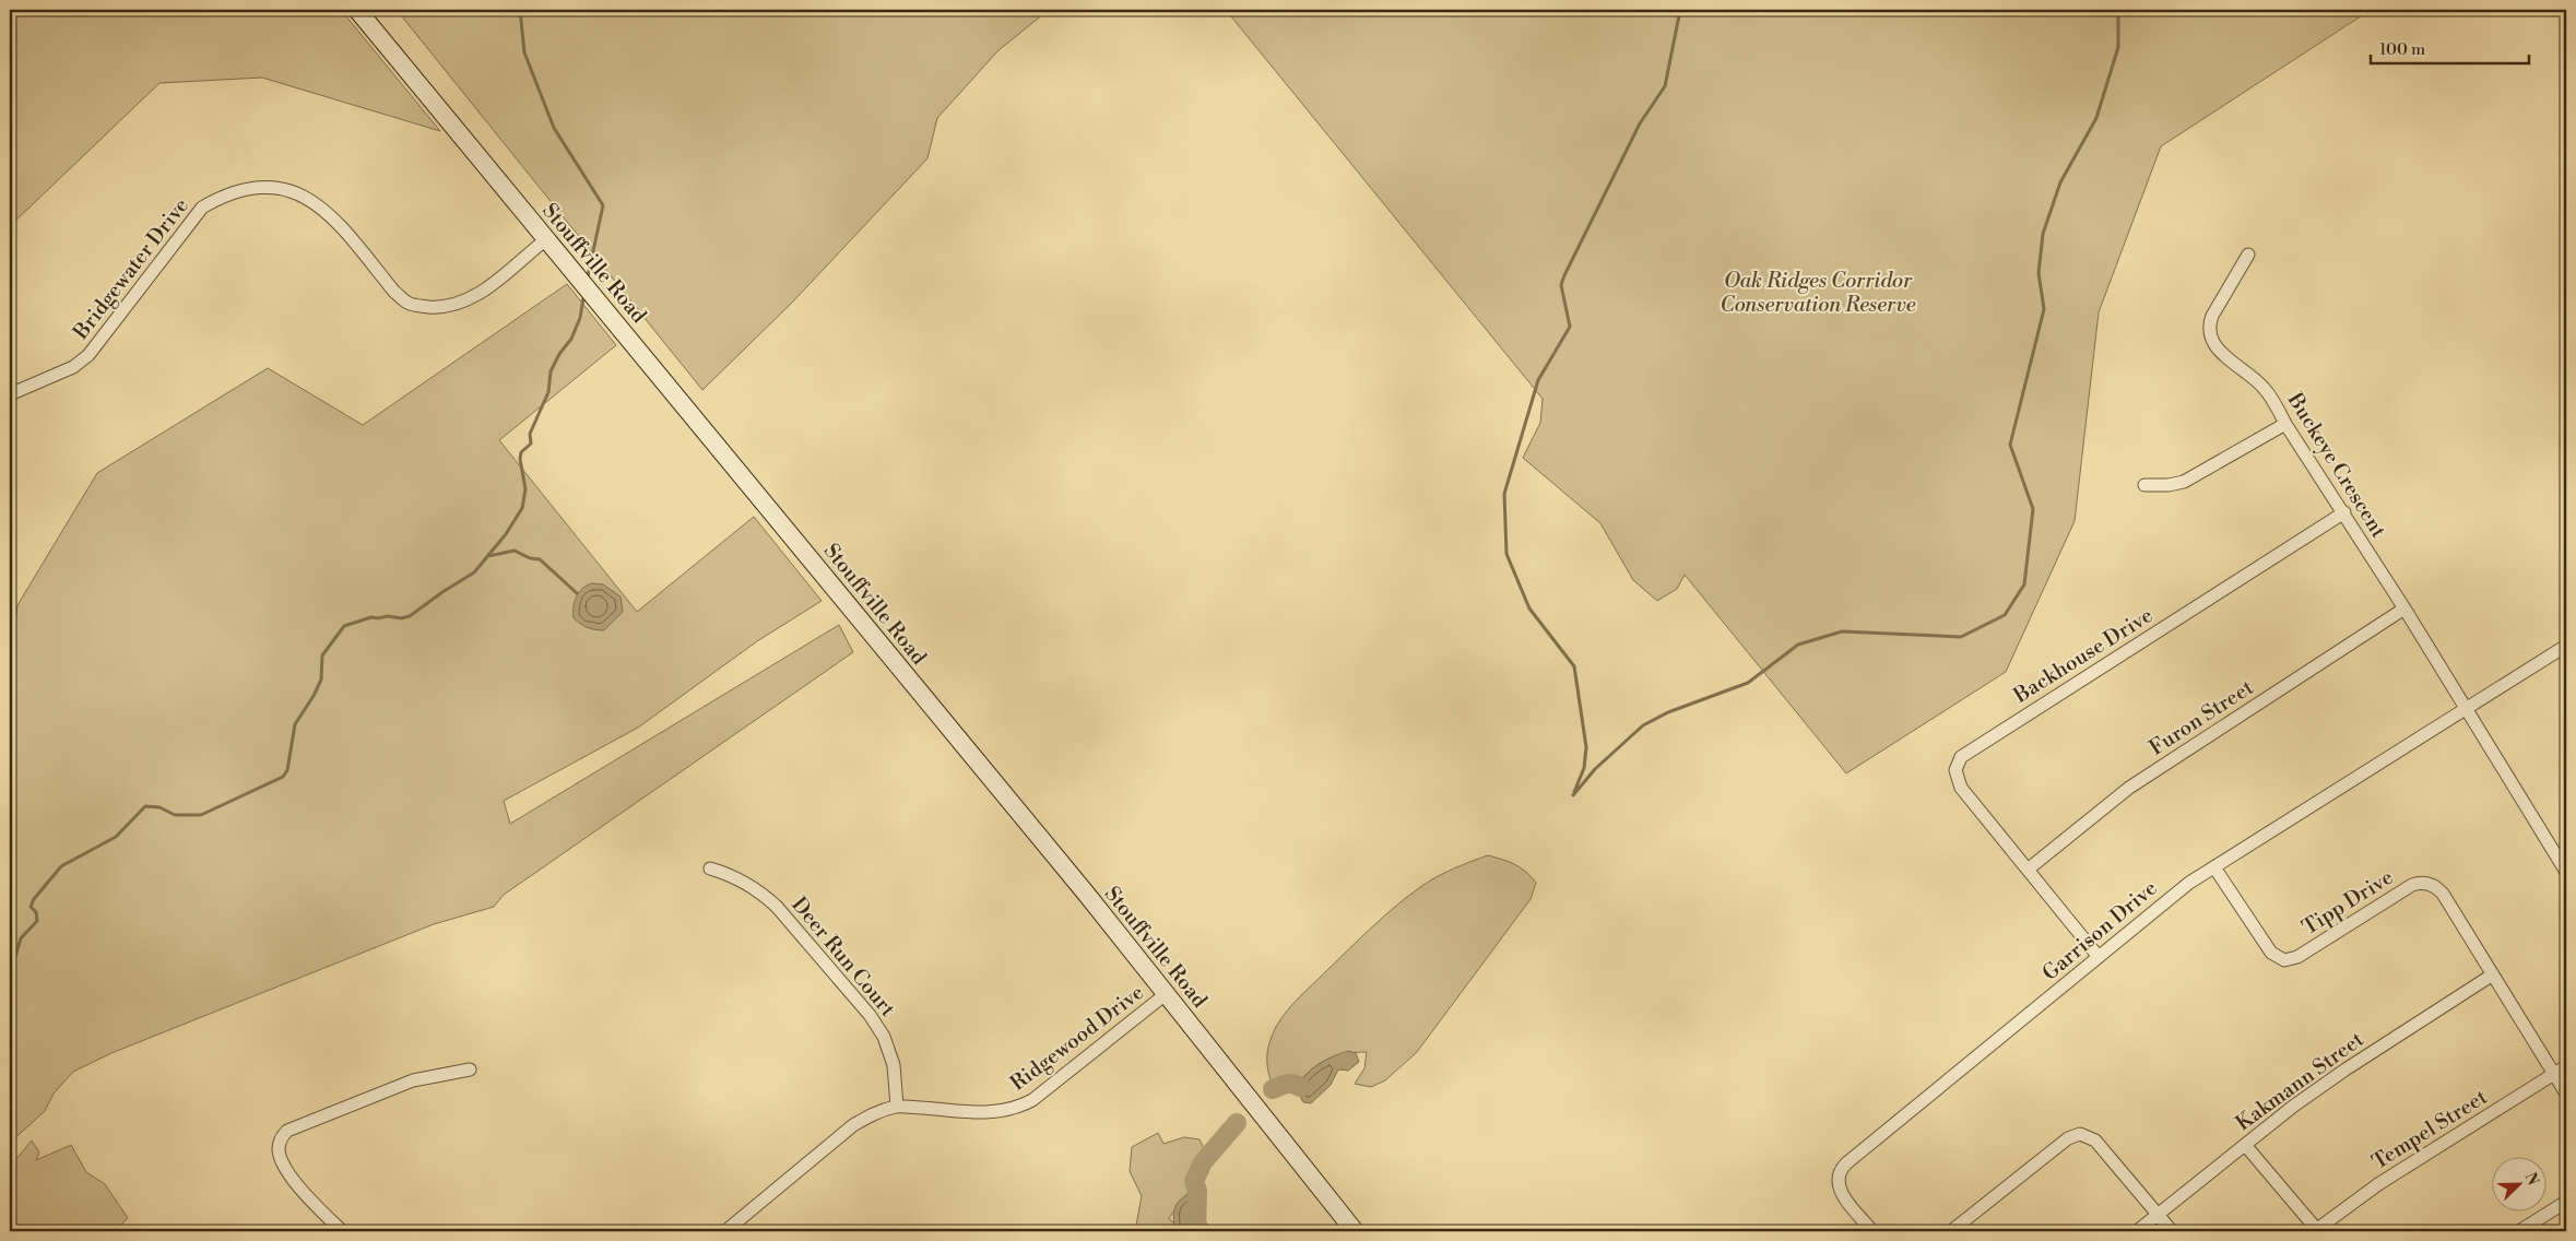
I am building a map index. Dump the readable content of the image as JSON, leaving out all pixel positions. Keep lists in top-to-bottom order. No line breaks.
{"streets":{"main road":["Stouffville Road"],"street":["Bridgewater Drive","Buckeye Crescent","Backhouse Drive","Furon Street","Tipp Drive","Garrison Drive","Deer Run Court","Ridgewood Drive","Kakmann Street","Tempel Street"]},"crossings":[["Stouffville Road","Bridgewater Drive"],["Stouffville Road","Ridgewood Drive"],["Buckeye Crescent","Backhouse Drive"],["Buckeye Crescent","Furon Street"],["Buckeye Crescent","Garrison Drive"],["Backhouse Drive","Furon Street"],["Backhouse Drive","Garrison Drive"],["Tipp Drive","Garrison Drive"],["Tipp Drive","Kakmann Street"],["Tipp Drive","Tempel Street"],["Deer Run Court","Ridgewood Drive"]],"parks":["Oak Ridges Corridor Conservation Reserve"],"scale_bar":"100 m","north":"top right"}
